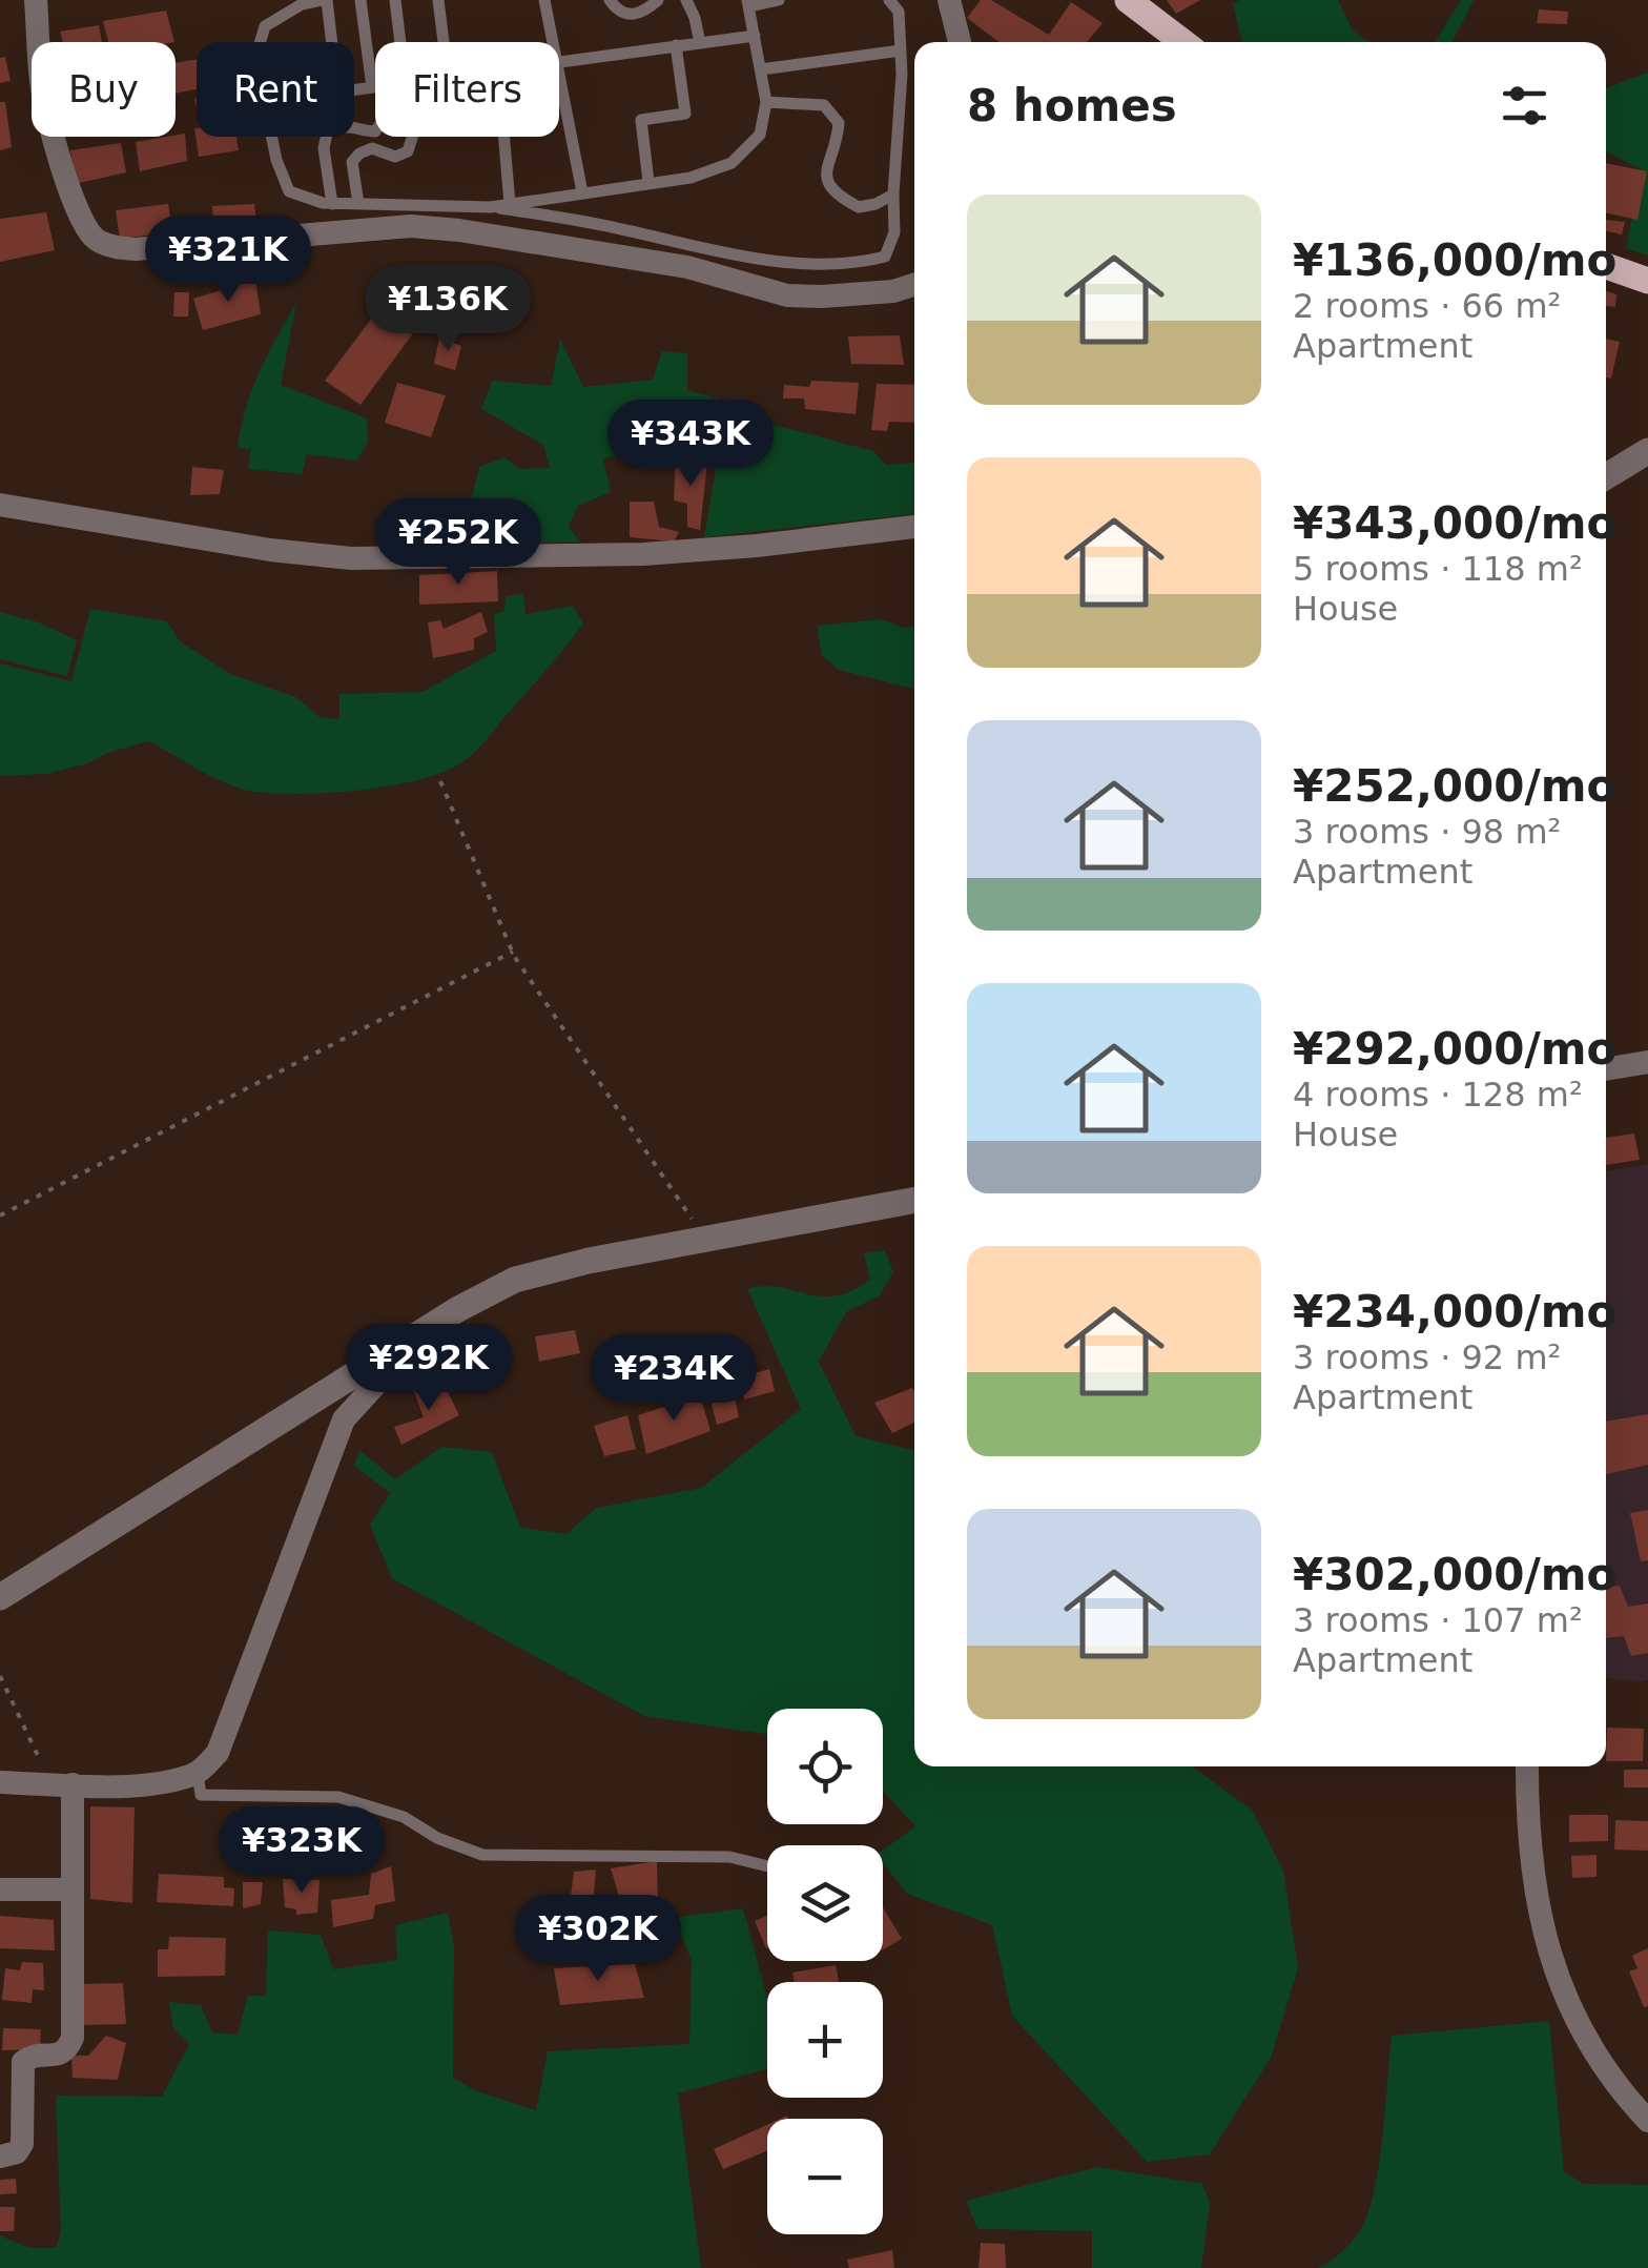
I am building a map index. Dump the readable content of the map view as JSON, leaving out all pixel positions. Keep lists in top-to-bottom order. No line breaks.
{"page":{"chip":["Buy","Rent","Filters"],"heading":"8 homes","list":[{"name":"¥136,000/mo","note":"2 rooms · 66 m² · Apartment"},{"name":"¥343,000/mo","note":"5 rooms · 118 m² · House"},{"name":"¥252,000/mo","note":"3 rooms · 98 m² · Apartment"},{"name":"¥292,000/mo","note":"4 rooms · 128 m² · House"},{"name":"¥234,000/mo","note":"3 rooms · 92 m² · Apartment"},{"name":"¥302,000/mo","note":"3 rooms · 107 m² · Apartment"}],"price":["¥321K","¥136K","¥343K","¥252K","¥292K","¥234K","¥323K","¥302K"],"map_buttons":["+","−"]}}
